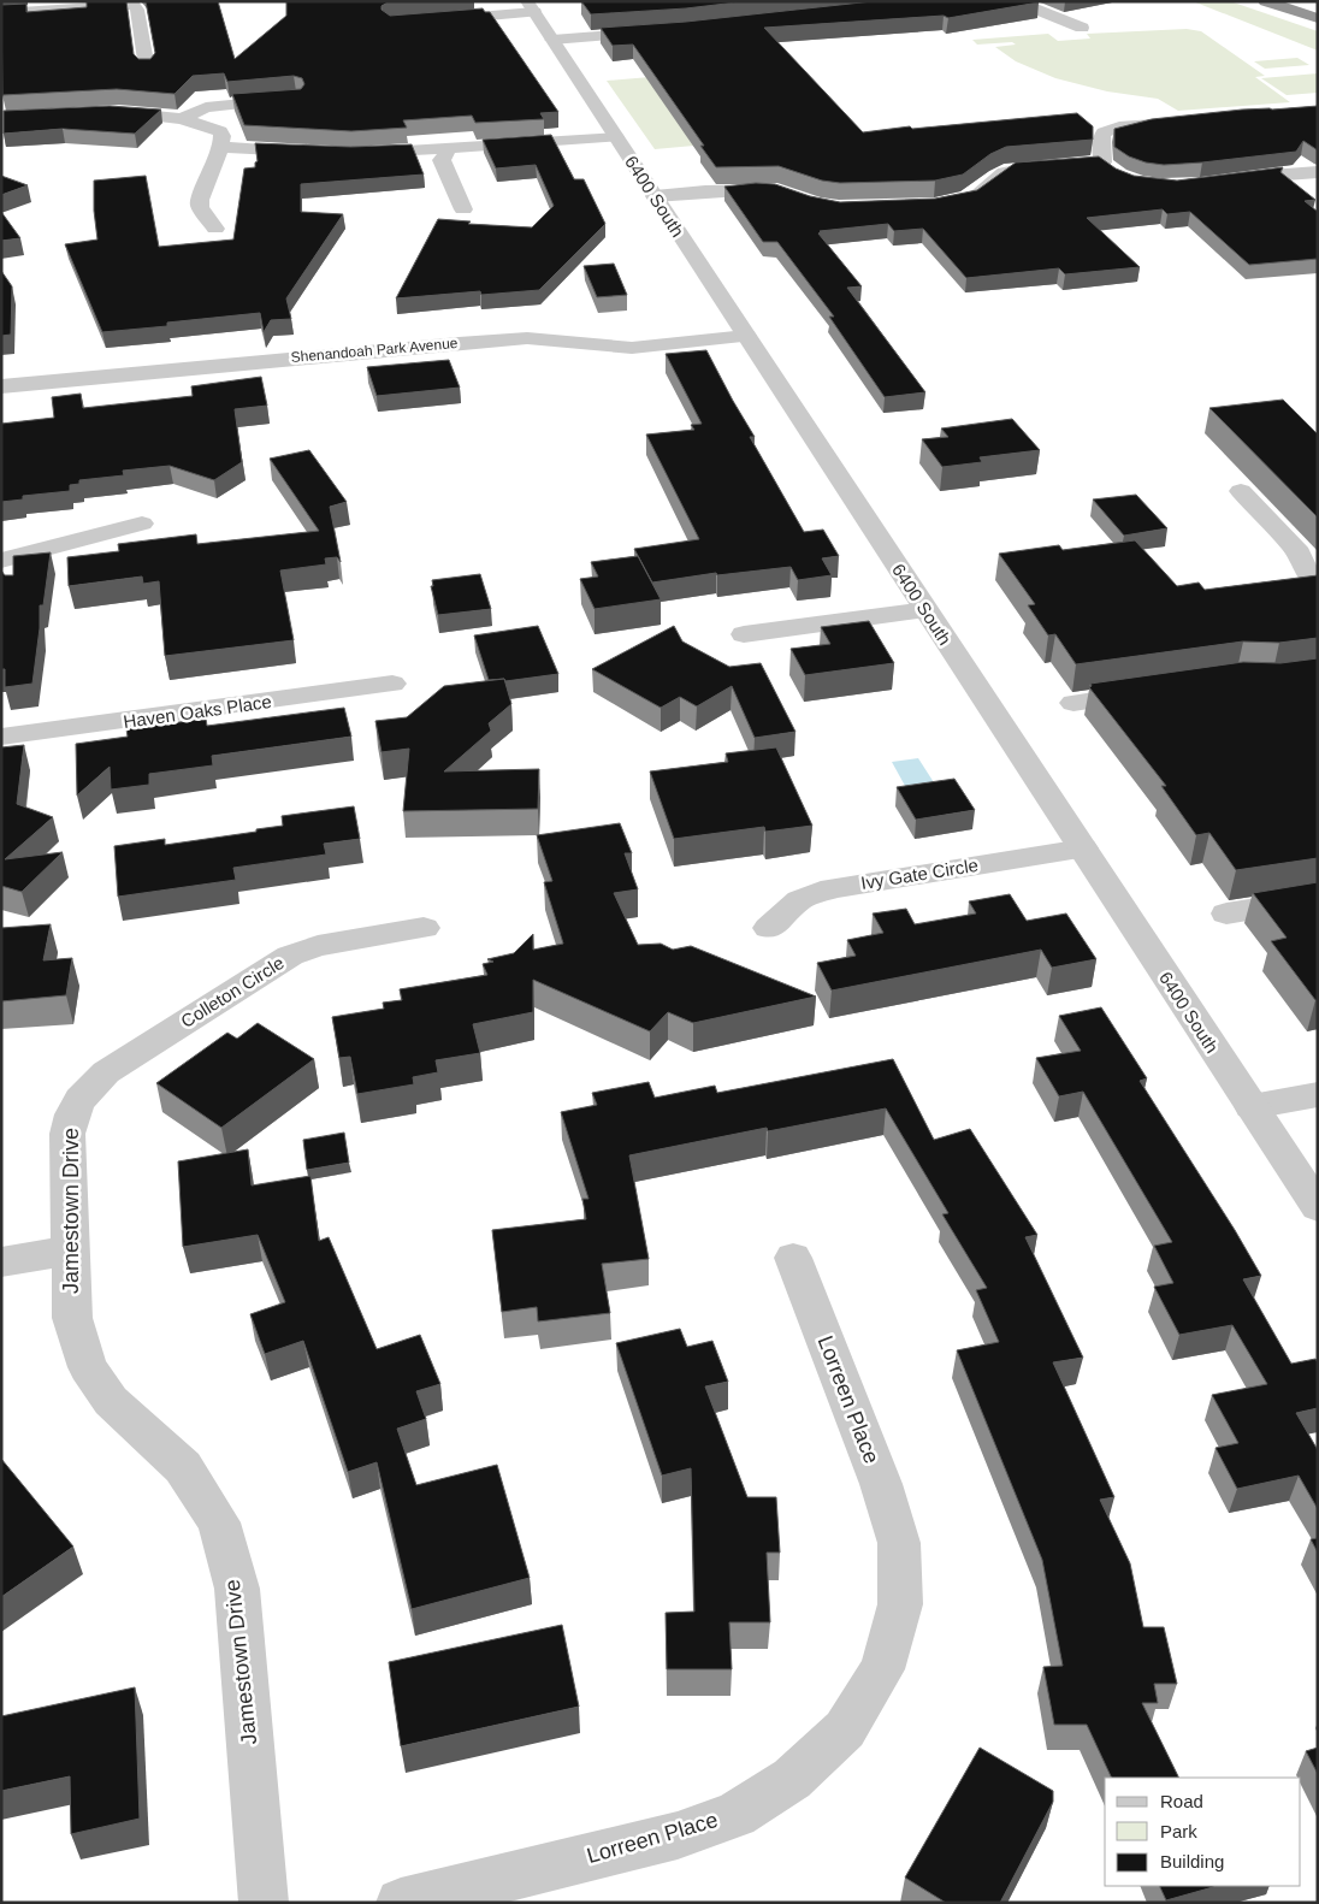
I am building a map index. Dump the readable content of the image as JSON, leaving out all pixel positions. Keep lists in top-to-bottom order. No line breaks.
{"streets":{"street":["6400 South","Shenandoah Park Avenue","Haven Oaks Place","Ivy Gate Circle","Colleton Circle","Jamestown Drive","Lorreen Place"]},"crossings":[["6400 South","Shenandoah Park Avenue"],["6400 South","Ivy Gate Circle"],["Colleton Circle","Jamestown Drive"]],"legend":["Road","Park","Building"]}
